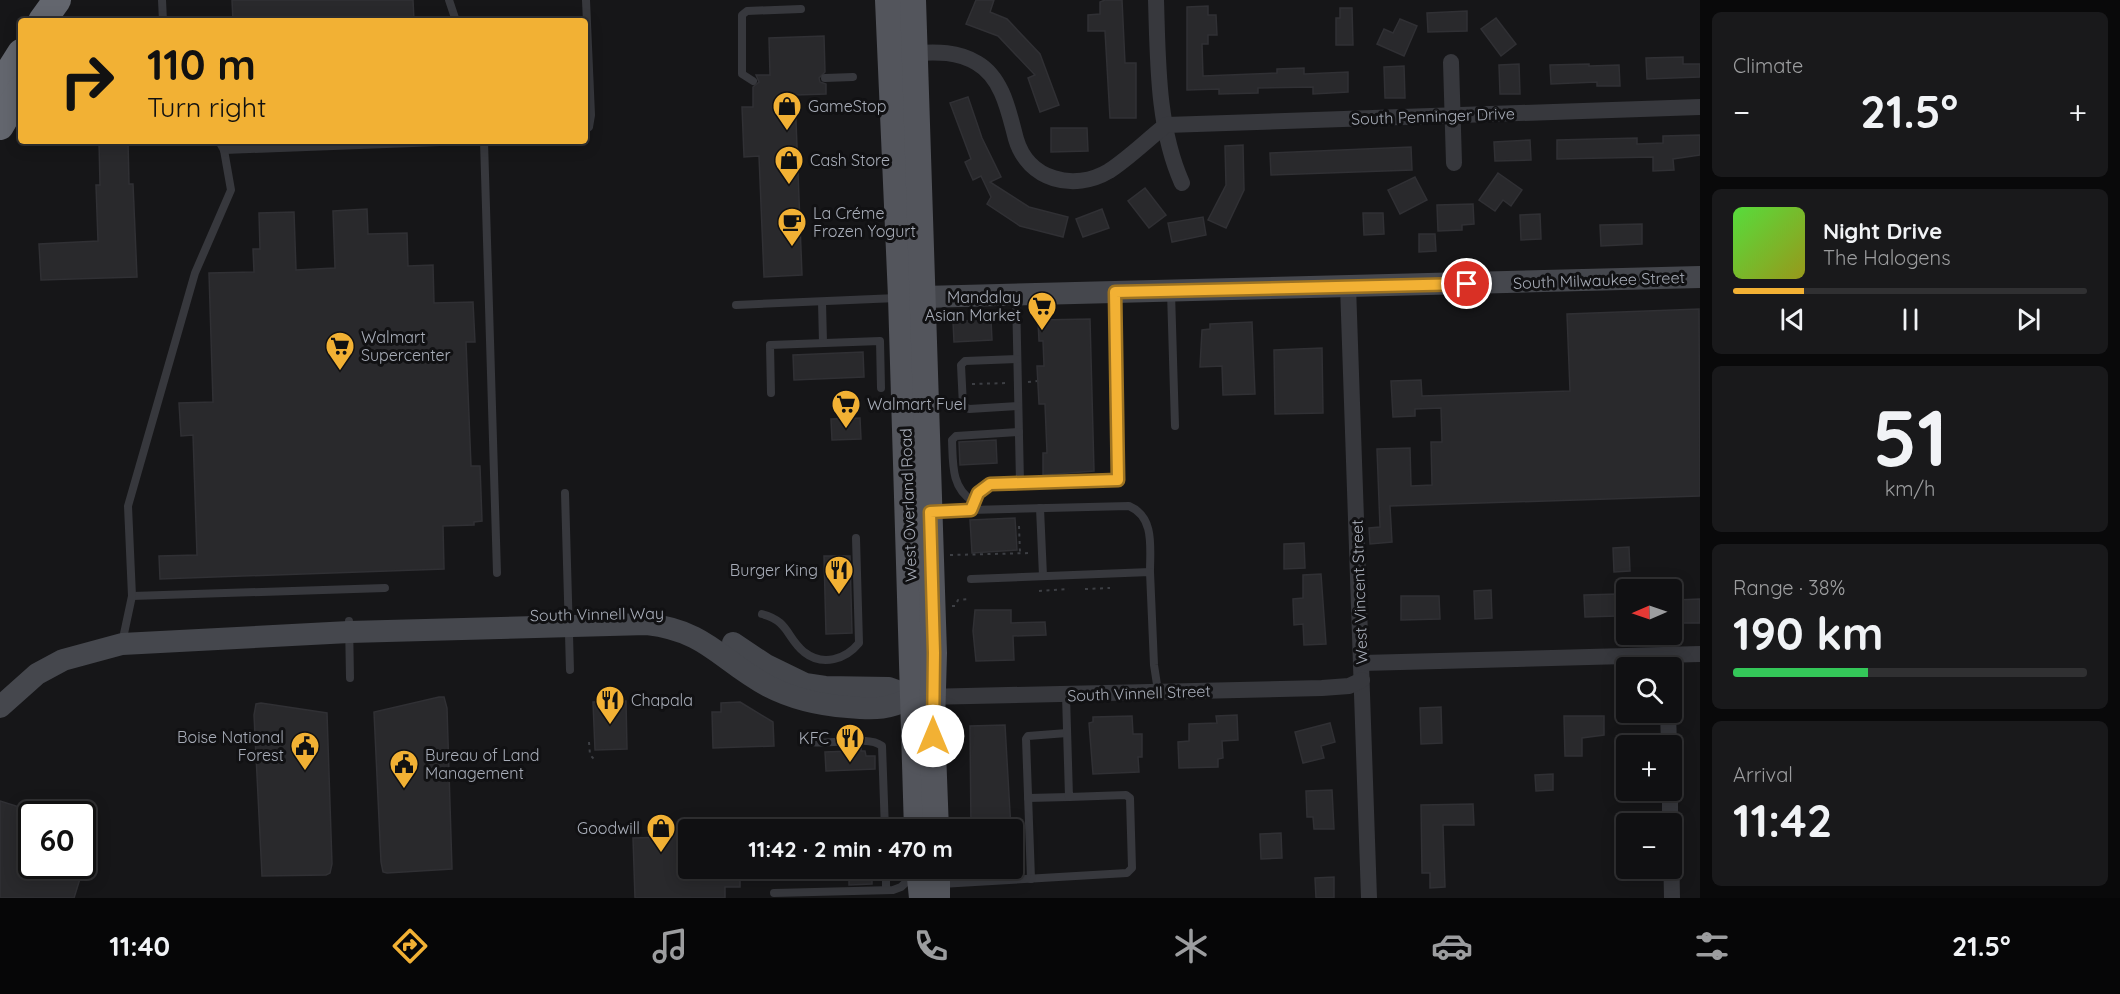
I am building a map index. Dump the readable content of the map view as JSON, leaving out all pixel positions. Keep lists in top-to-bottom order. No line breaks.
{"streets":{"main road":["West Overland Road"],"street":["South Penninger Drive","South Milwaukee Street","West Vincent Street","South Vinnell Way","South Vinnell Street"]},"crossings":[["South Milwaukee Street","West Overland Road"],["South Milwaukee Street","West Vincent Street"],["West Overland Road","South Vinnell Way"],["West Overland Road","South Vinnell Street"],["West Vincent Street","South Vinnell Street"],["South Vinnell Way","South Vinnell Street"]],"places":{"shop":["GameStop","Cash Store","Goodwill"],"cafe":["La Créme Frozen Yogurt"],"supermarket":["Mandalay Asian Market","Walmart Supercenter","Walmart Fuel"],"restaurant":["Burger King","Chapala","KFC"],"public building":["Boise National Forest","Bureau of Land Management"]},"north":"left","page":{"tile":["Climate",["51","km/h"],["Range · 38%","190 km"],["Arrival","11:42"]],"turn":["110 m","Turn right"],"heat":["−","21.5°","+"],"song":["Night Drive","The Halogens"],"map_buttons":["+","−"],"limit":"60","trip":"11:42 · 2 min · 470 m","tabs":["11:40","21.5°"]}}
